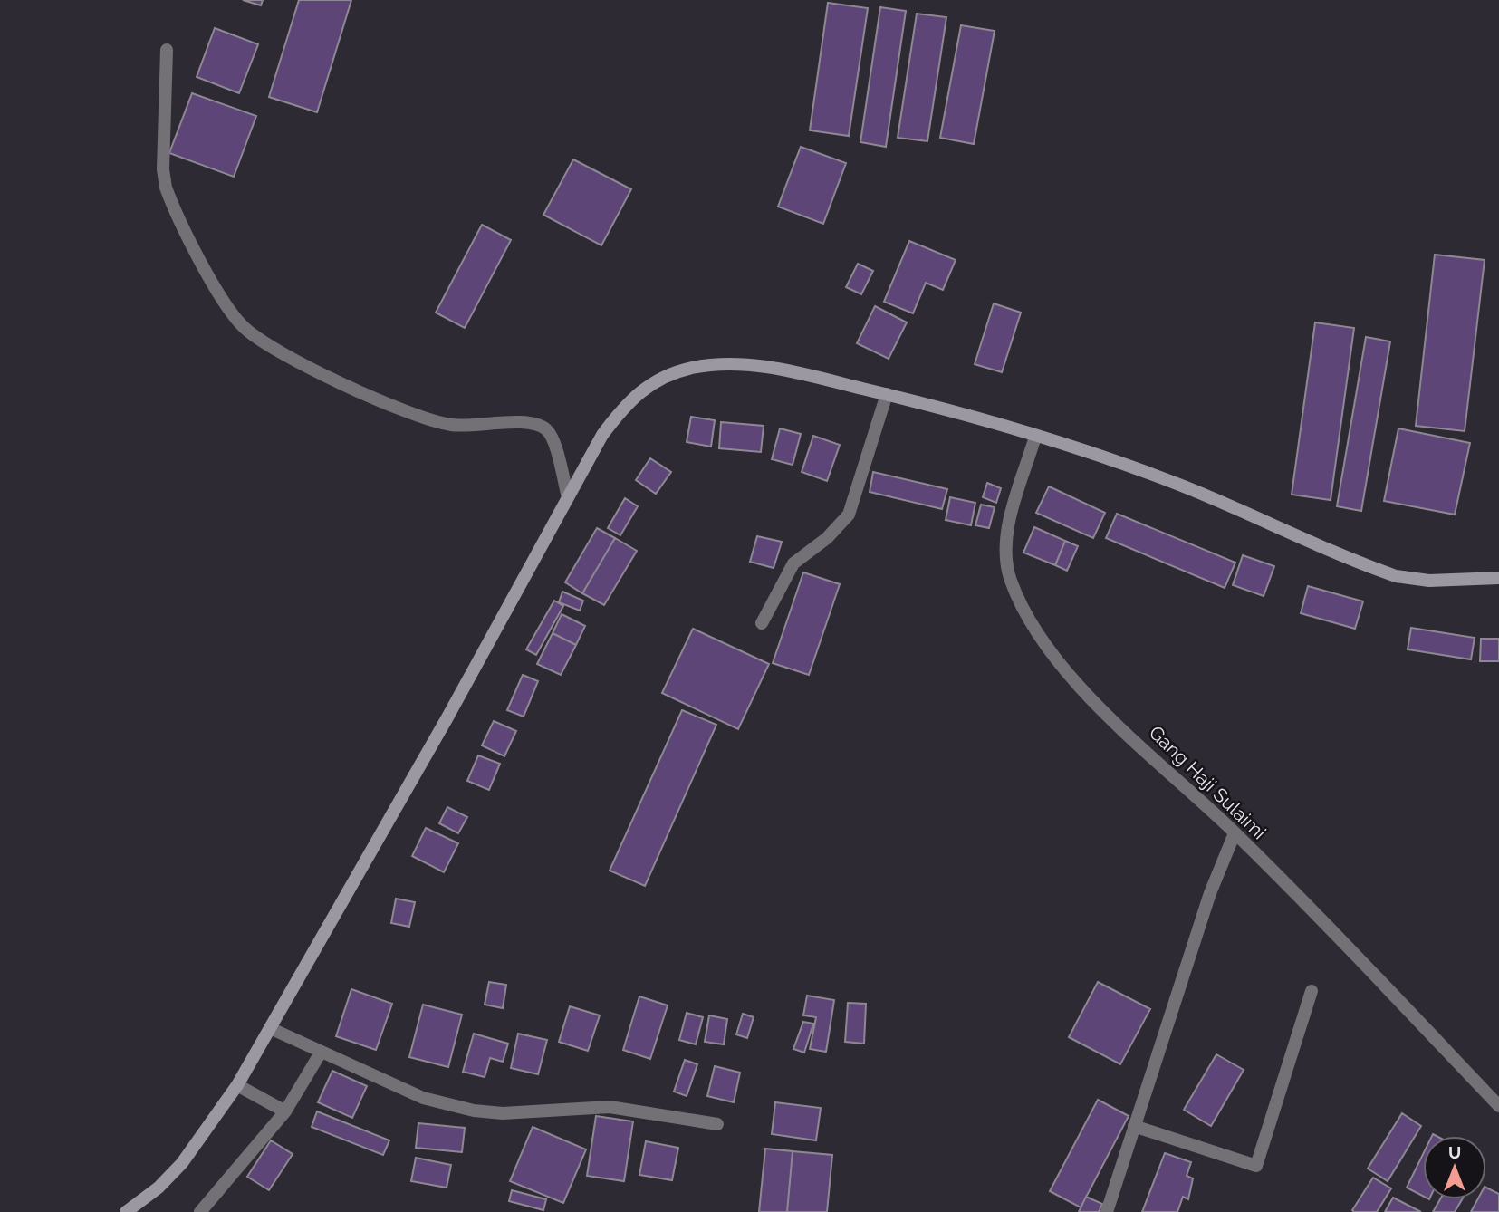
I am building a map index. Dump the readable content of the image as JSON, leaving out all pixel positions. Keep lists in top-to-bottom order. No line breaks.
{"streets":{"street":["Gang Haji Sulaimi"]},"north":"top"}
